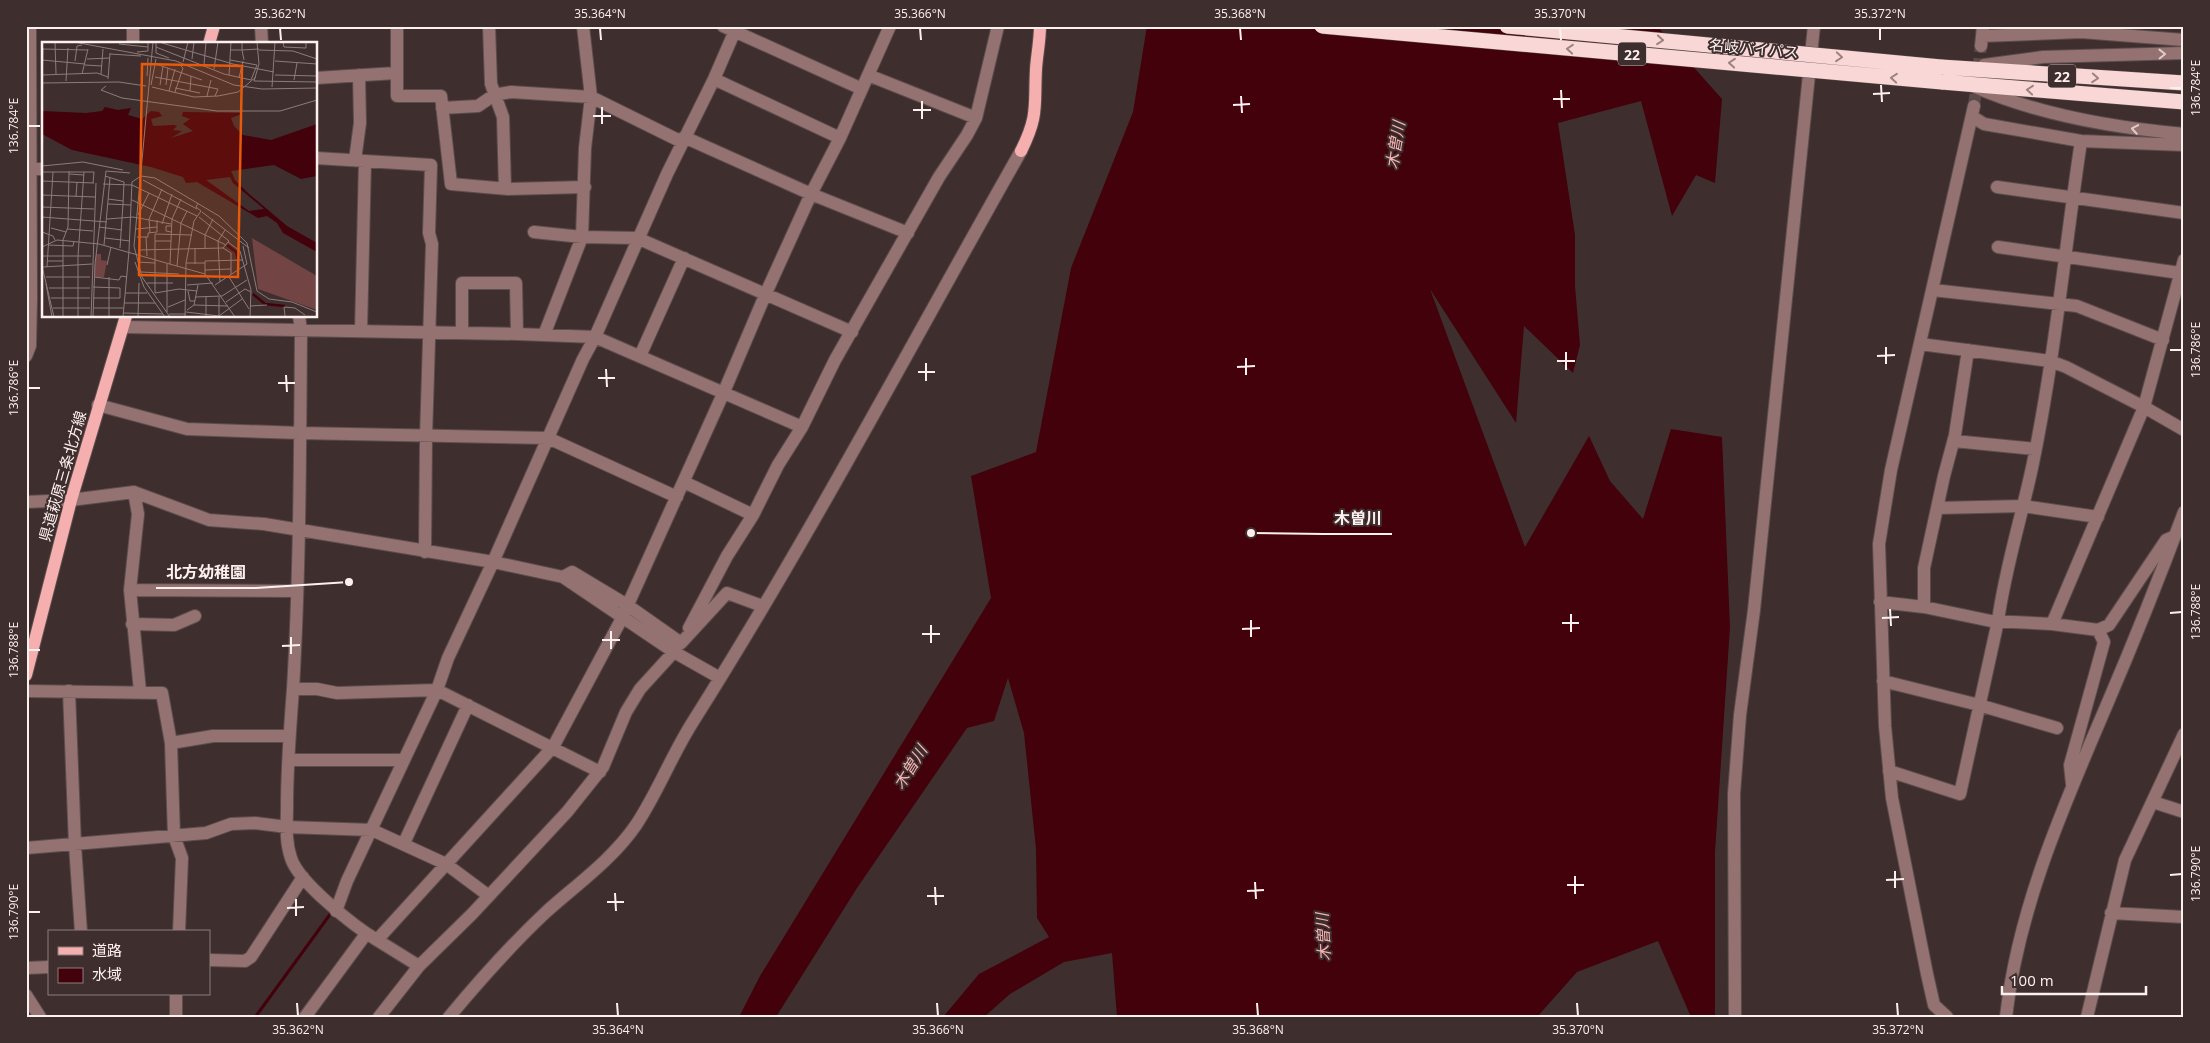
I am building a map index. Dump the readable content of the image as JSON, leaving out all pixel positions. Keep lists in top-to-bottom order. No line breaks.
{"streets":{"highway":["名岐バイパス","22"],"main road":["県道萩原三条北方線"]},"water":["木曽川"],"places":["木曽川","北方幼稚園"],"legend":["道路","水域"],"scale_bar":"100 m","coordinates":["35.362°N","35.364°N","35.366°N","35.368°N","35.370°N","35.372°N","136.784°E","136.786°E","136.788°E","136.790°E"]}
